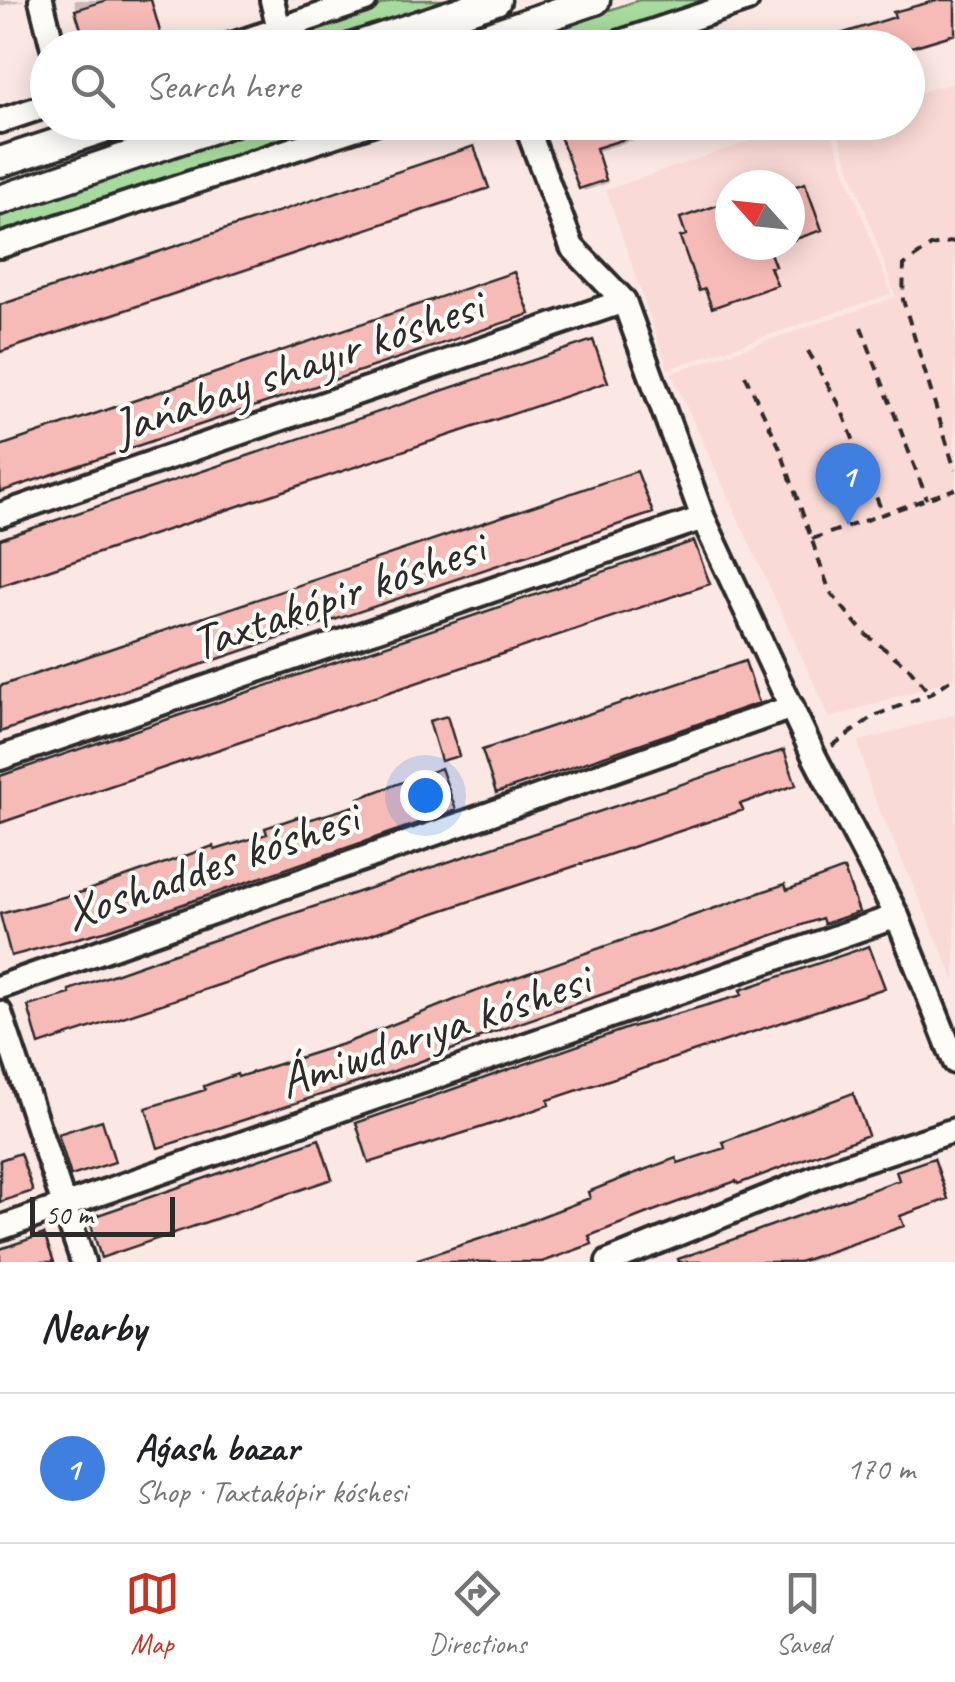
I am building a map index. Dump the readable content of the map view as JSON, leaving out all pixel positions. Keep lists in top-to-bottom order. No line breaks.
{"streets":{"street":["Jańabay shayır kóshesi","Taxtakópir kóshesi","Xoshaddes kóshesi","Ámiwdarıya kóshesi"]},"scale_bar":"50 m","north":"top left","page":{"search":"Search here","pins":"1","scale":"50 m","heading":"Nearby","list":[{"mark":"1","name":"Aǵash bazar","note":"Shop · Taxtakópir kóshesi","value":"170 m"}],"nav":["Map","Directions","Saved"]}}
